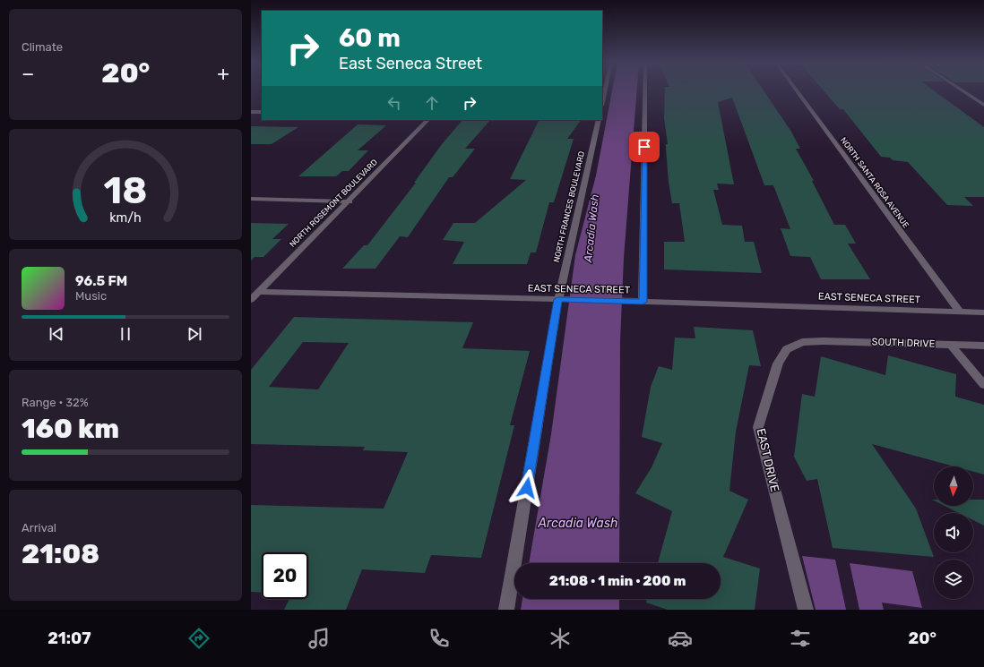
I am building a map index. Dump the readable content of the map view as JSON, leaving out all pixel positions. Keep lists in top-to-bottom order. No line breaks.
{"streets":{"street":["NORTH SANTA ROSA AVENUE","NORTH ROSEMONT BOULEVARD","NORTH FRANCES BOULEVARD","EAST SENECA STREET","SOUTH DRIVE","EAST DRIVE"]},"crossings":[["NORTH SANTA ROSA AVENUE","EAST SENECA STREET"],["NORTH ROSEMONT BOULEVARD","EAST SENECA STREET"],["NORTH FRANCES BOULEVARD","EAST SENECA STREET"],["SOUTH DRIVE","EAST DRIVE"]],"water":["Arcadia Wash"],"north":"bottom","page":{"tile":["Climate",["Range · 32%","160 km"],["Arrival","21:08"]],"turn":["60 m","East Seneca Street"],"heat":["−","20°","+"],"song":["96.5 FM","Music"],"limit":"20","trip":"21:08 · 1 min · 200 m","tabs":["21:07","20°"],"gauge":["18","km/h"]}}
